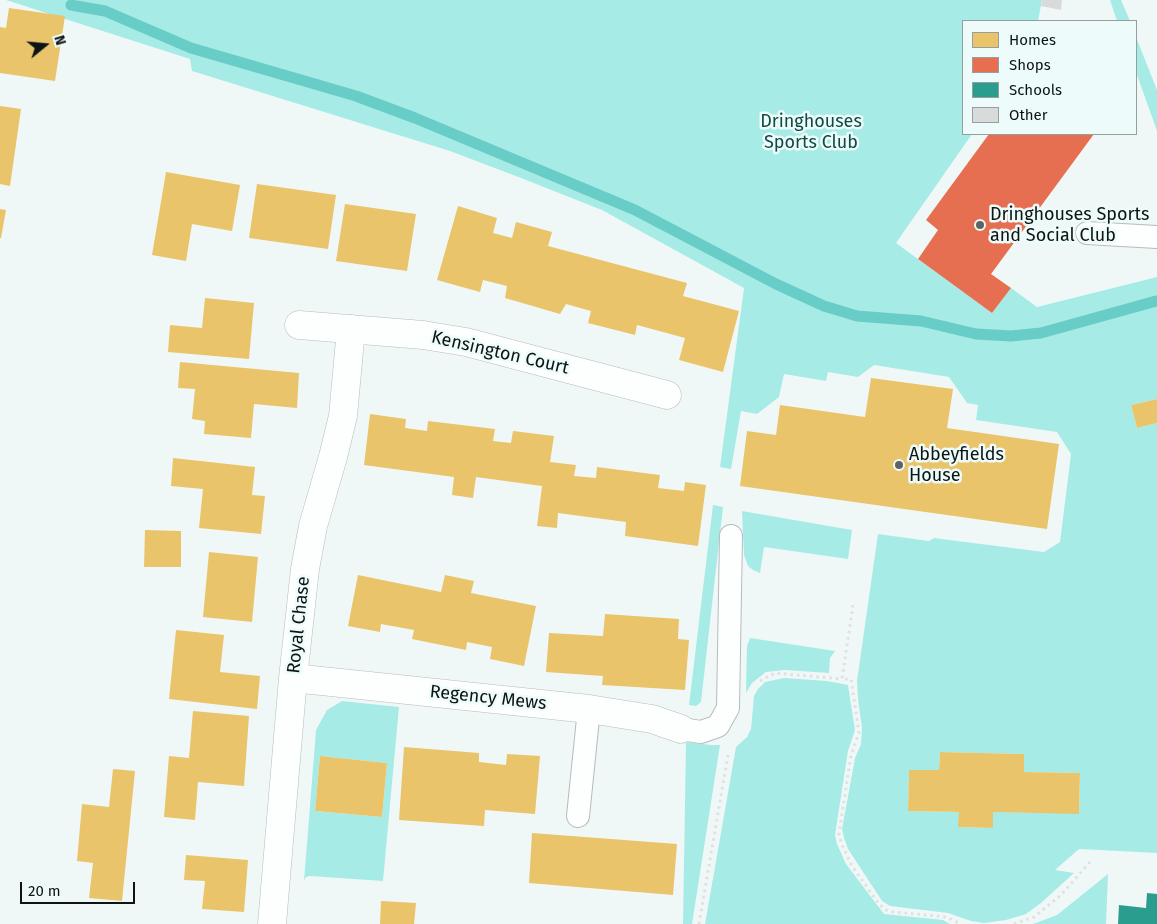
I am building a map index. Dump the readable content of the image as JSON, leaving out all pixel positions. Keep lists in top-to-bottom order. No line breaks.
{"streets":{"street":["Kensington Court","Royal Chase","Regency Mews"]},"crossings":[["Kensington Court","Royal Chase"],["Royal Chase","Regency Mews"]],"parks":["Dringhouses Sports Club"],"places":["Dringhouses Sports and Social Club","Abbeyfields House"],"legend":["Homes","Shops","Schools","Other"],"scale_bar":"20 m","north":"right"}
